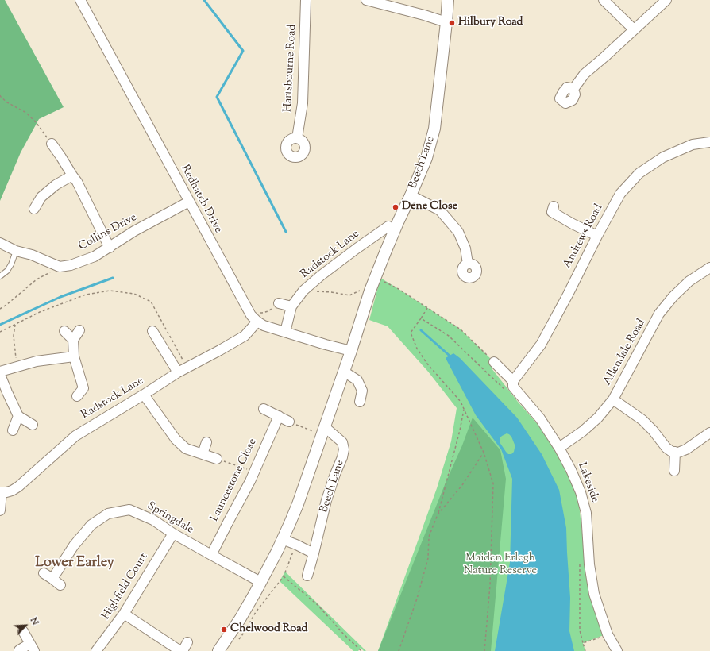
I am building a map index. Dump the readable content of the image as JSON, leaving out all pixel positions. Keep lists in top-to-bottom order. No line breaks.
{"streets":{"street":["Hartsbourne Road","Beech Lane","Redhatch Drive","Collins Drive","Andrews Road","Radstock Lane","Allendale Road","Launcestone Close","Lakeside","Springdale","Highfield Court"]},"crossings":[["Beech Lane","Redhatch Drive"],["Beech Lane","Springdale"],["Redhatch Drive","Collins Drive"],["Redhatch Drive","Radstock Lane"],["Andrews Road","Lakeside"],["Allendale Road","Lakeside"],["Launcestone Close","Springdale"],["Springdale","Highfield Court"]],"districts":["Lower Earley"],"parks":["Maiden Erlegh Nature Reserve"],"places":["Hilbury Road","Dene Close","Chelwood Road"],"north":"top right"}
